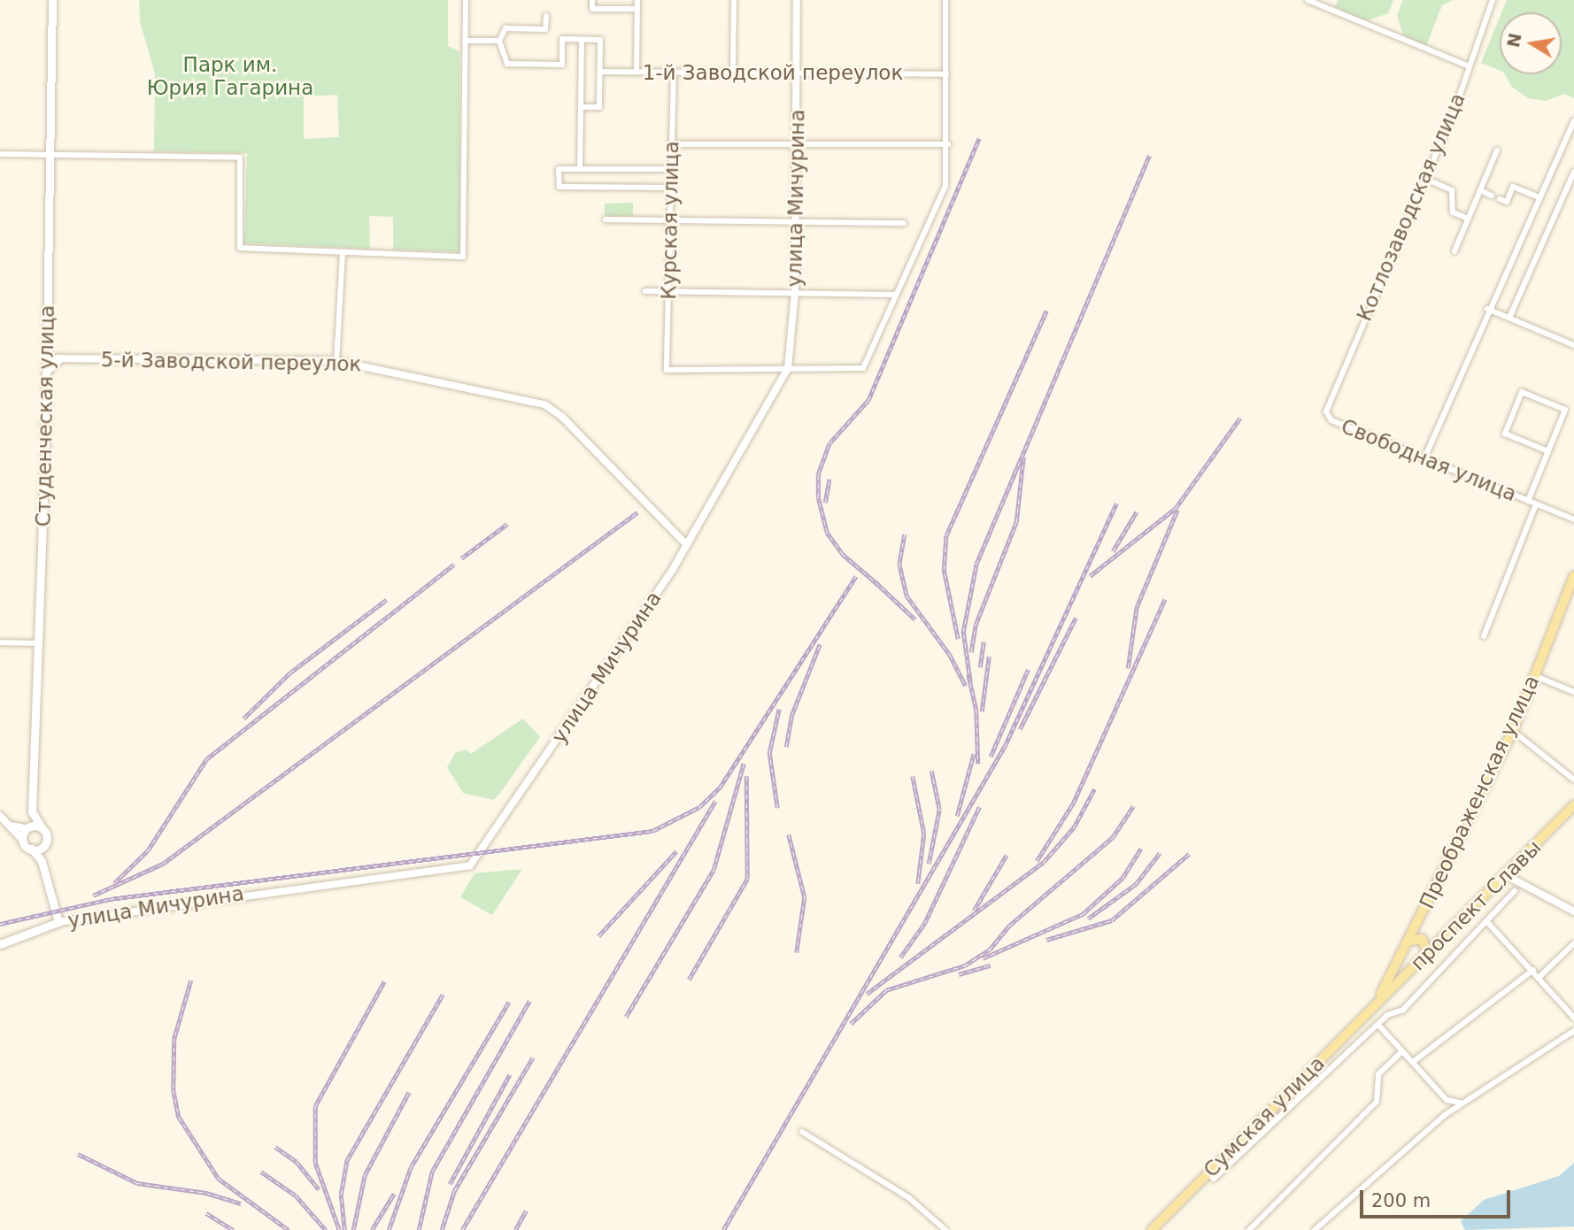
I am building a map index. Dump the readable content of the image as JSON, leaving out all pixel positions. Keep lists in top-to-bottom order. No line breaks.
{"streets":{"main road":["улица Мичурина","Студенческая улица","Преображенская улица","проспект Славы","Сумская улица"],"street":["1-й Заводской переулок","Котлозаводская улица","Курская улица","5-й Заводской переулок","Свободная улица"]},"crossings":[["1-й Заводской переулок","улица Мичурина"],["1-й Заводской переулок","Курская улица"],["улица Мичурина","Курская улица"],["улица Мичурина","5-й Заводской переулок"],["Котлозаводская улица","Свободная улица"],["5-й Заводской переулок","Студенческая улица"],["Преображенская улица","проспект Славы"],["Преображенская улица","Сумская улица"],["проспект Славы","Сумская улица"]],"parks":["Парк им. Юрия Гагарина"],"scale_bar":"200 m","north":"left"}
